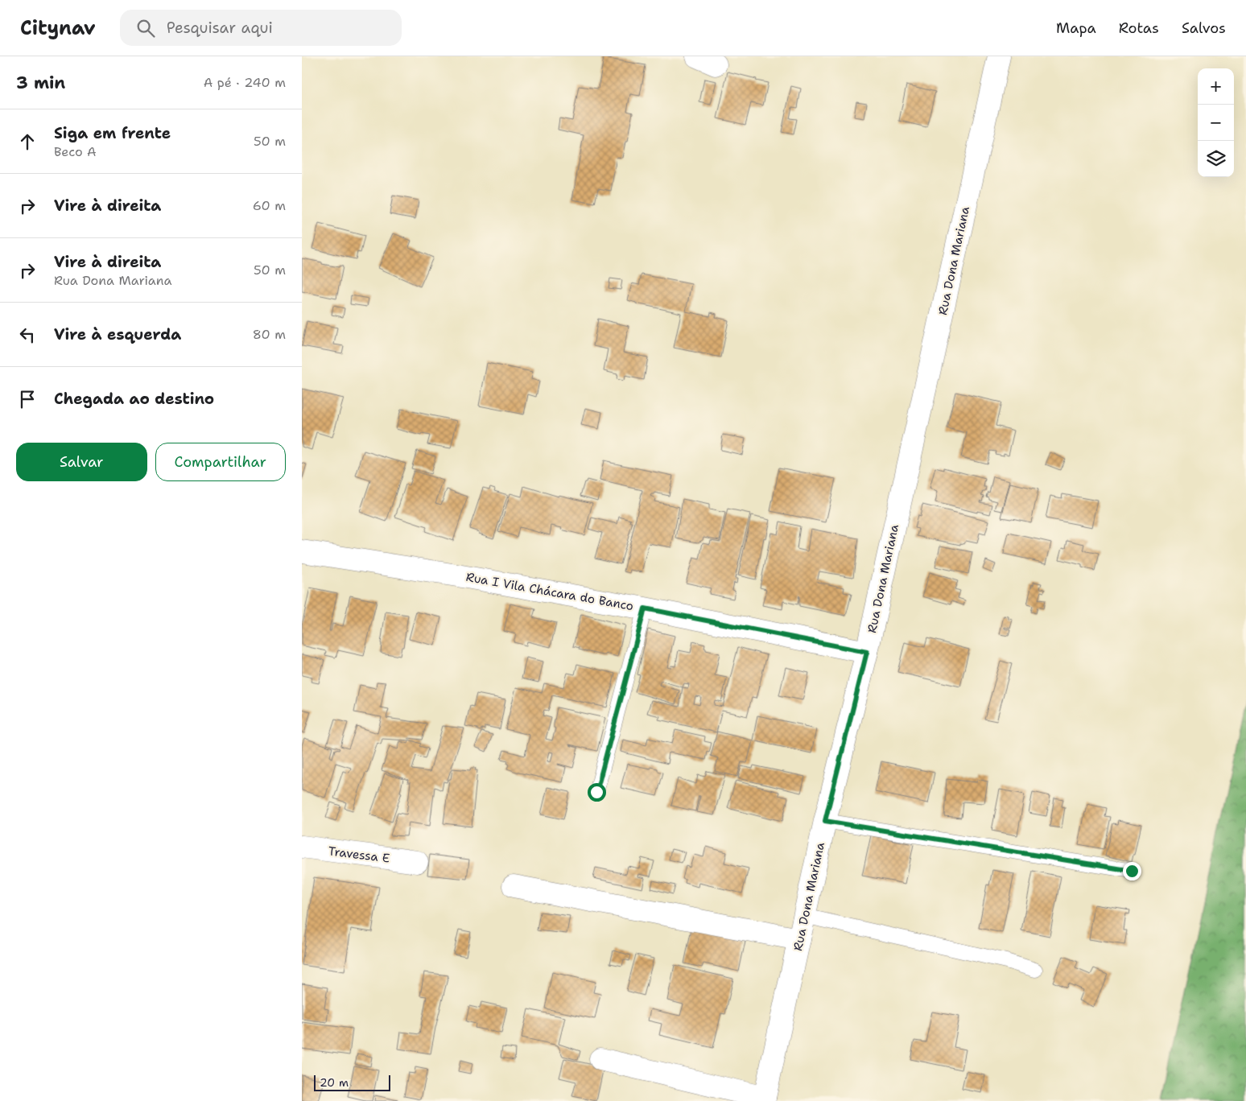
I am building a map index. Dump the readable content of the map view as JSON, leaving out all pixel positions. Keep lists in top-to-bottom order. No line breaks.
{"streets":{"street":["Rua Dona Mariana","Rua I Vila Chácara do Banco","Travessa E"]},"crossings":[["Rua Dona Mariana","Rua I Vila Chácara do Banco"]],"scale_bar":"20 m","page":{"header":"Citynav","search":"Pesquisar aqui","nav":["Mapa","Rotas","Salvos"],"heading":["3 min","A pé · 240 m"],"map_buttons":["+","−"],"list":[["Siga em frente","Beco A","50 m"],["Vire à direita","60 m"],["Vire à direita","Rua Dona Mariana","50 m"],["Vire à esquerda","80 m"],"Chegada ao destino"],"buttons":["Salvar","Compartilhar"],"scale":"20 m"}}
